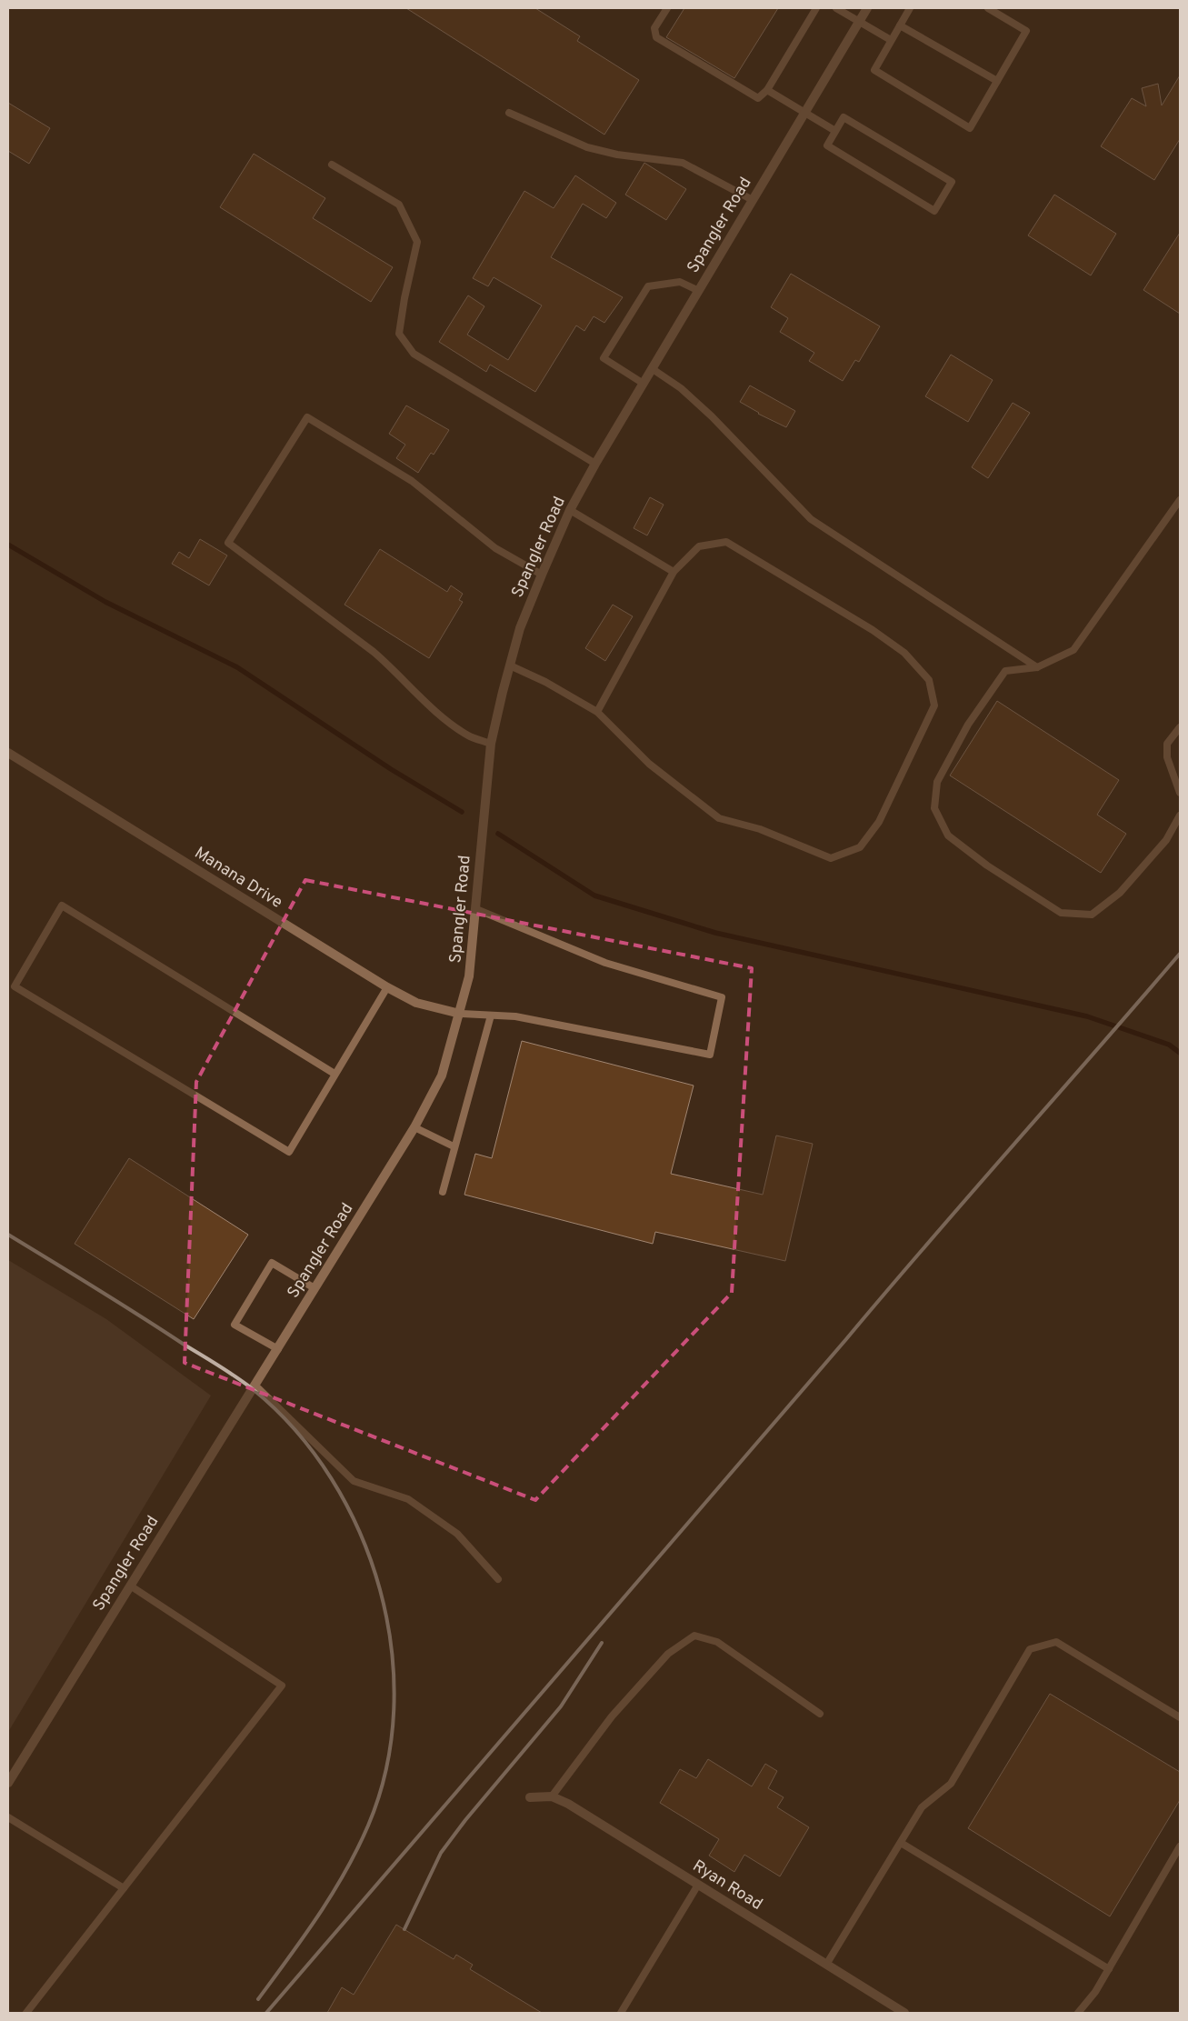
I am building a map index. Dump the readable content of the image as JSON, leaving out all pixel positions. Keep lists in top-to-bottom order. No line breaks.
{"streets":{"street":["Spangler Road","Manana Drive","Ryan Road"]},"crossings":[["Spangler Road","Manana Drive"]]}
